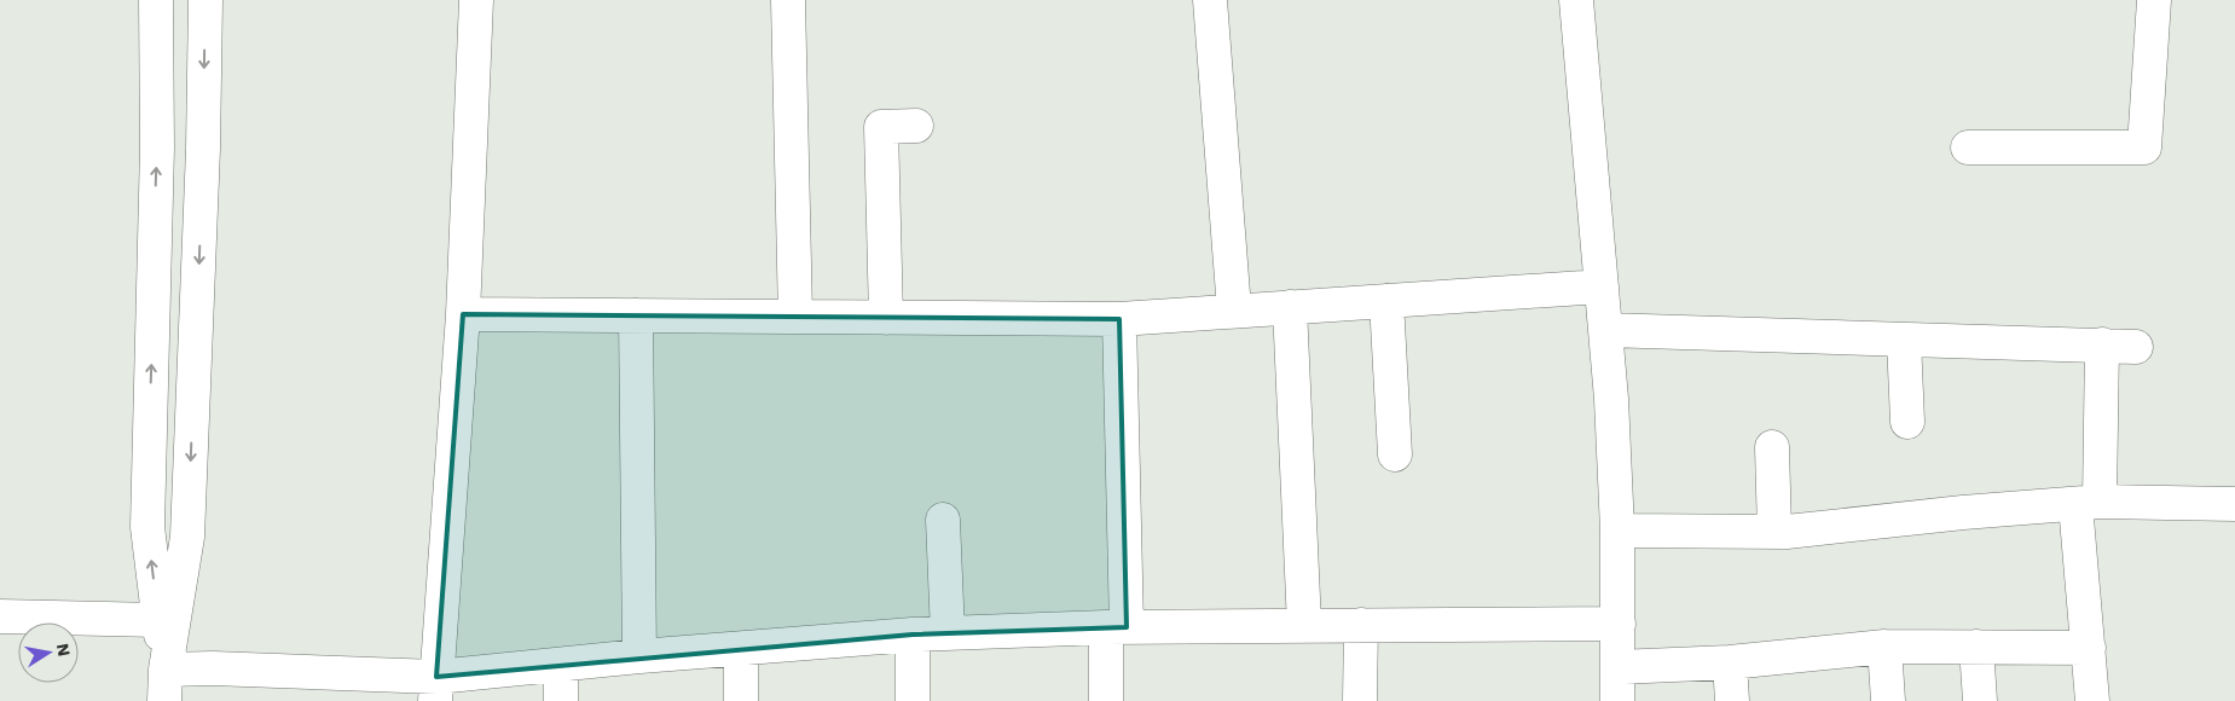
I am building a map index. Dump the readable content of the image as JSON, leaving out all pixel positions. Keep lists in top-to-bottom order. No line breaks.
{"north":"right"}
